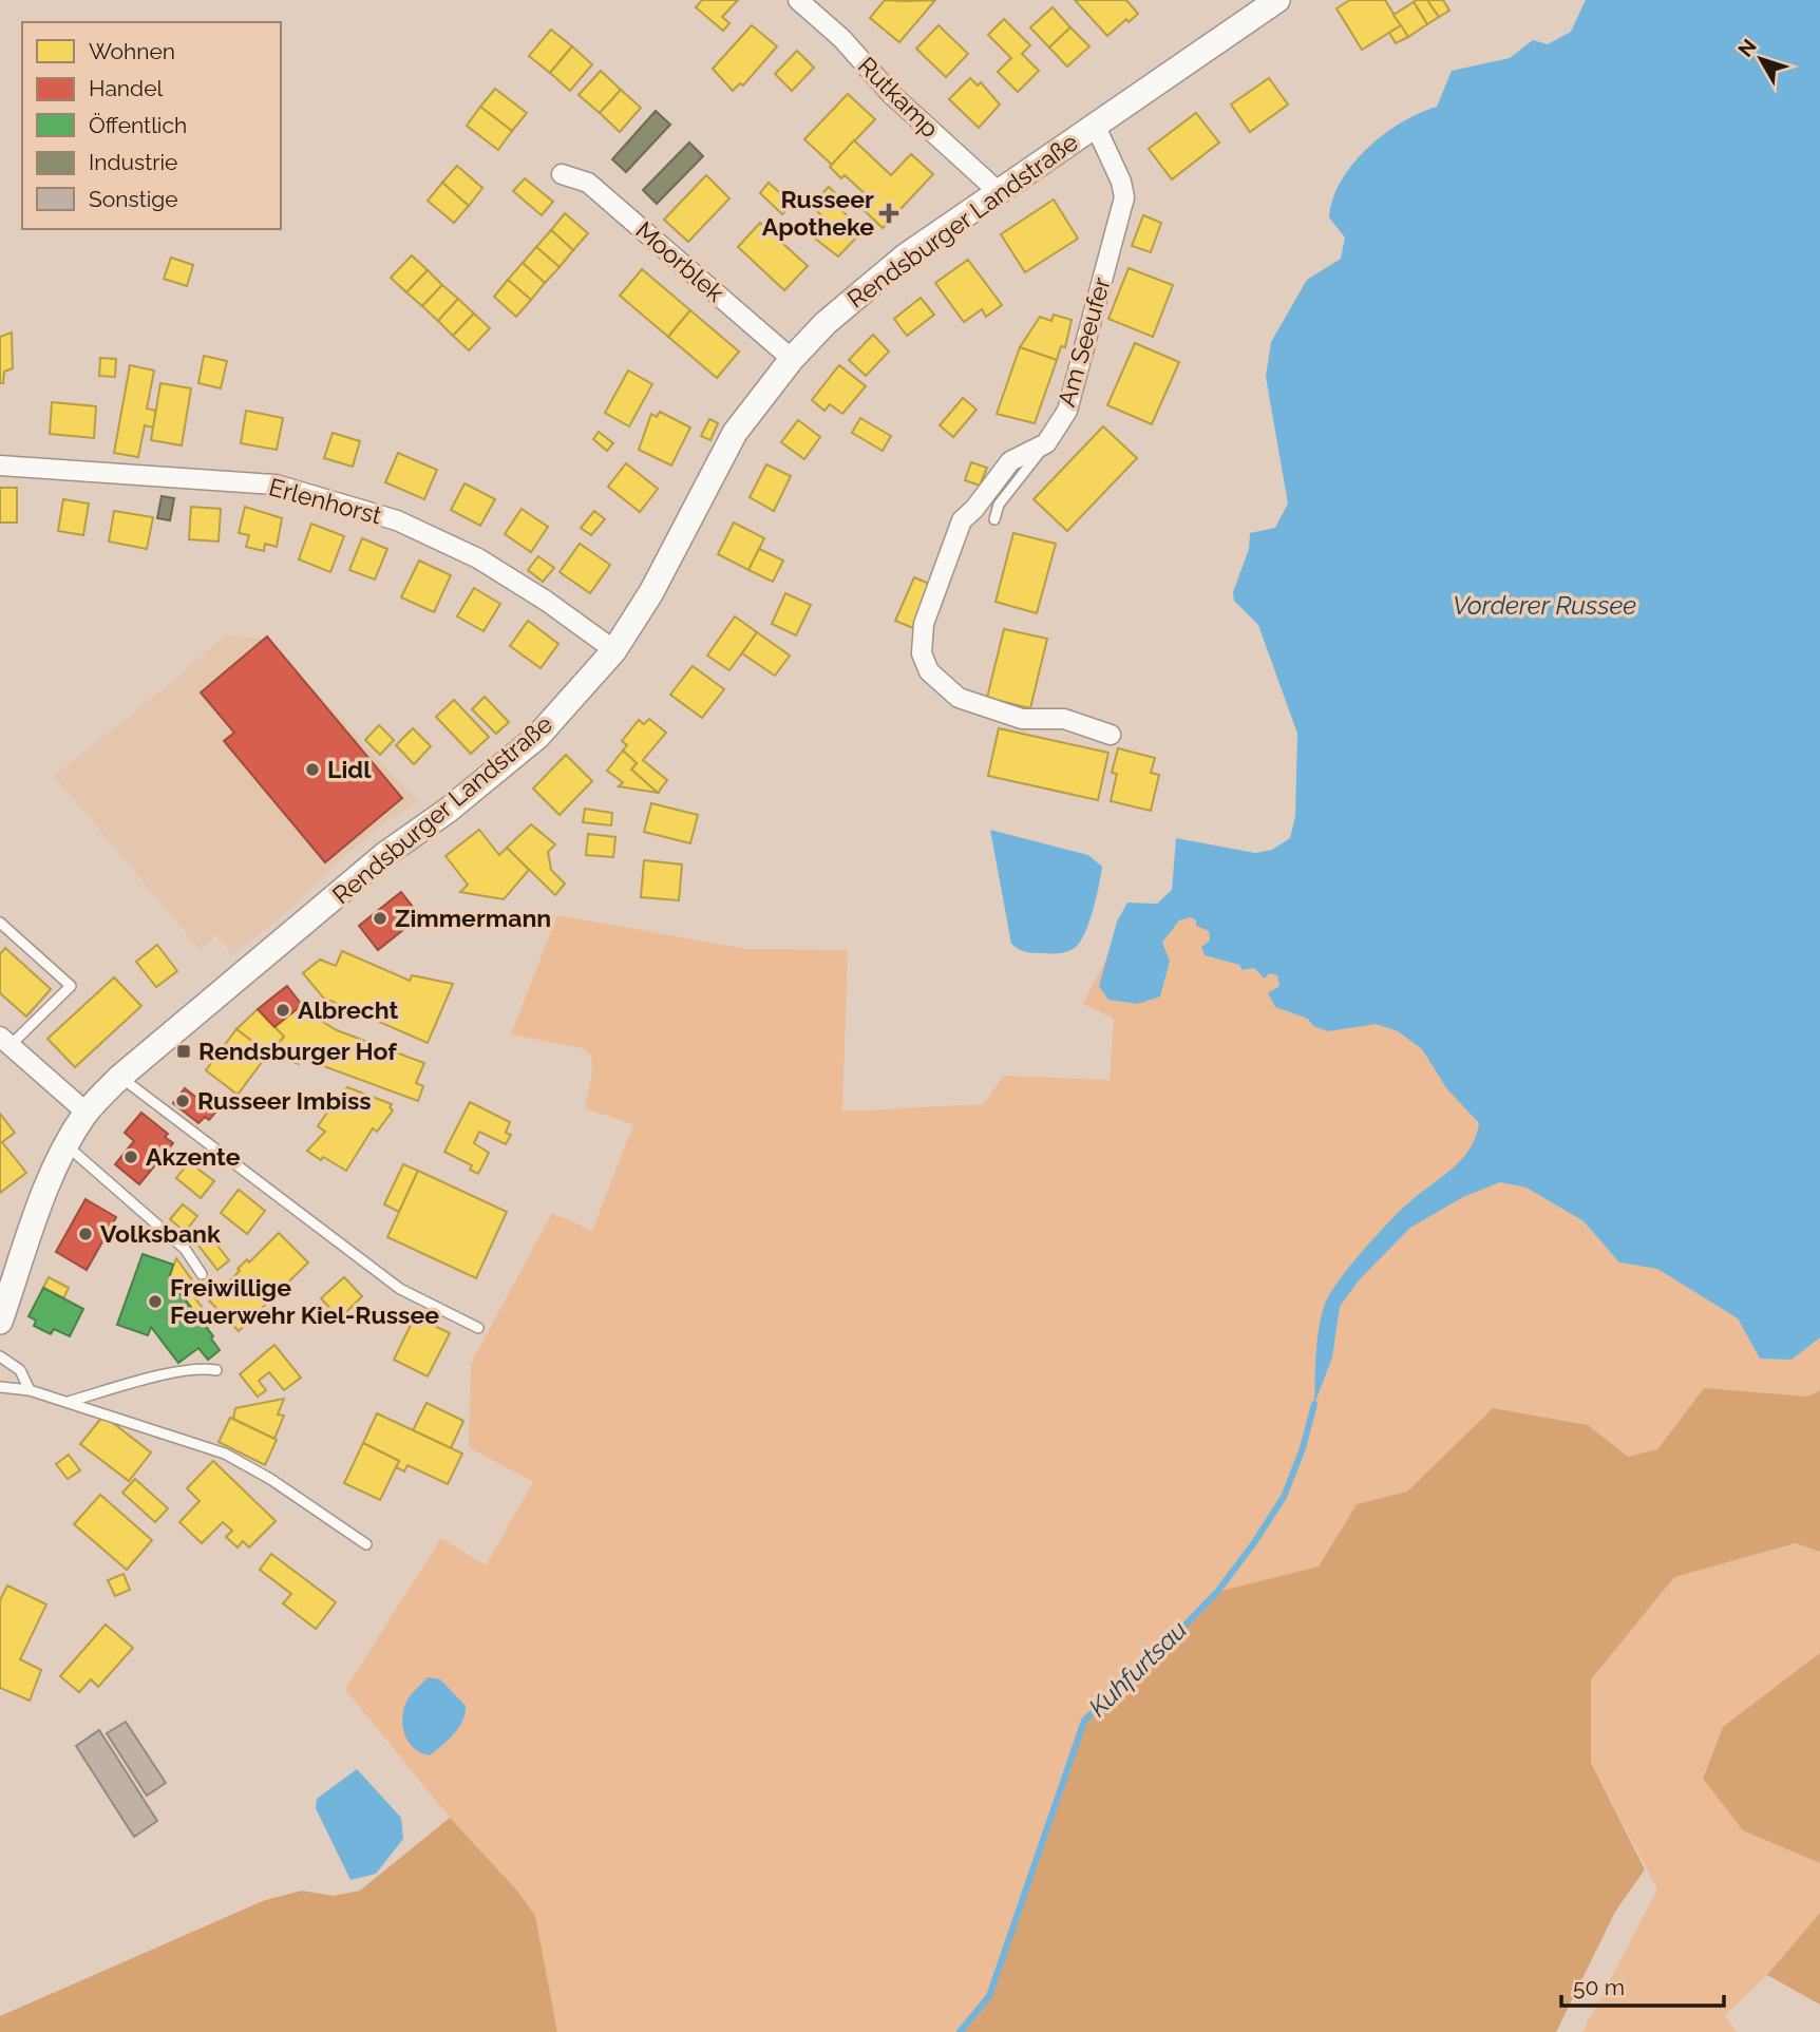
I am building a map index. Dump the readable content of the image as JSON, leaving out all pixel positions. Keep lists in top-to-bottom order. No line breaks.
{"streets":{"street":["Rutkamp","Rendsburger Landstraße","Moorblek","Am Seeufer","Erlenhorst"]},"crossings":[["Rutkamp","Rendsburger Landstraße"],["Rendsburger Landstraße","Moorblek"],["Rendsburger Landstraße","Am Seeufer"],["Rendsburger Landstraße","Erlenhorst"]],"water":["Vorderer Russee","Kuhfurtsau"],"places":{"health":["Russeer Apotheke"],"other":["Lidl","Zimmermann","Albrecht","Russeer Imbiss","Akzente","Volksbank","Freiwillige Feuerwehr Kiel-Russee"],"transit":["Rendsburger Hof"]},"legend":["Wohnen","Handel","Öffentlich","Industrie","Sonstige"],"scale_bar":"50 m","north":"top left"}
